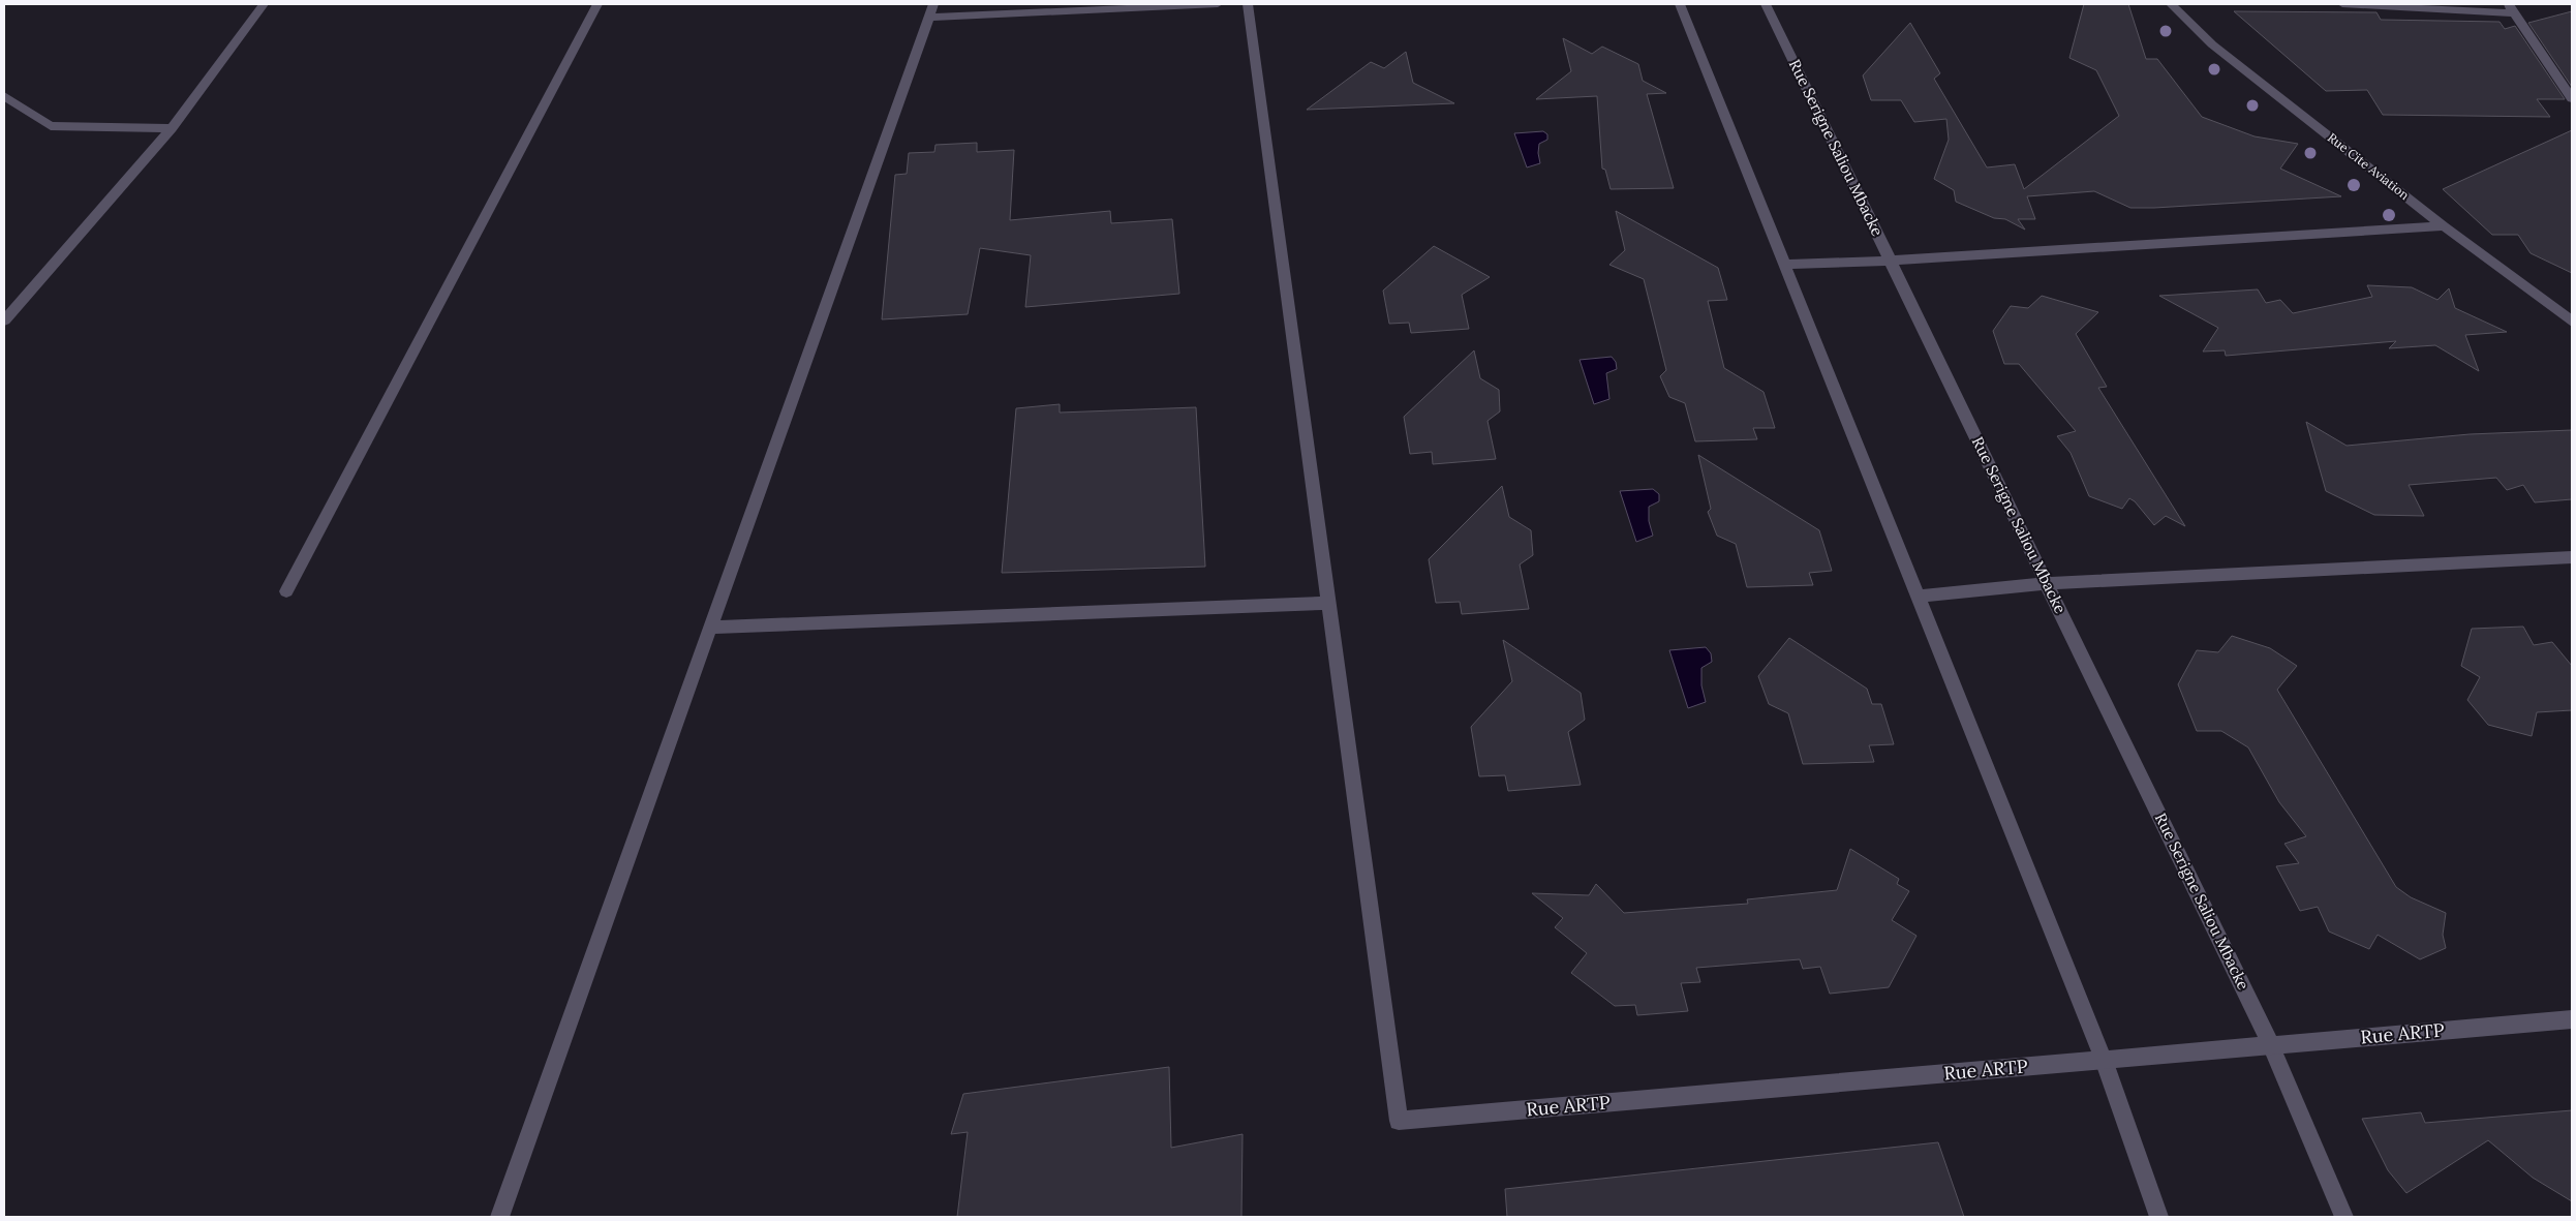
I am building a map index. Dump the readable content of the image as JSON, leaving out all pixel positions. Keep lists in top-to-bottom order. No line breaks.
{"streets":{"street":["Rue Serigne Saliou Mbacke","Rue Cite Aviation","Rue ARTP"]},"crossings":[["Rue Serigne Saliou Mbacke","Rue ARTP"]]}
